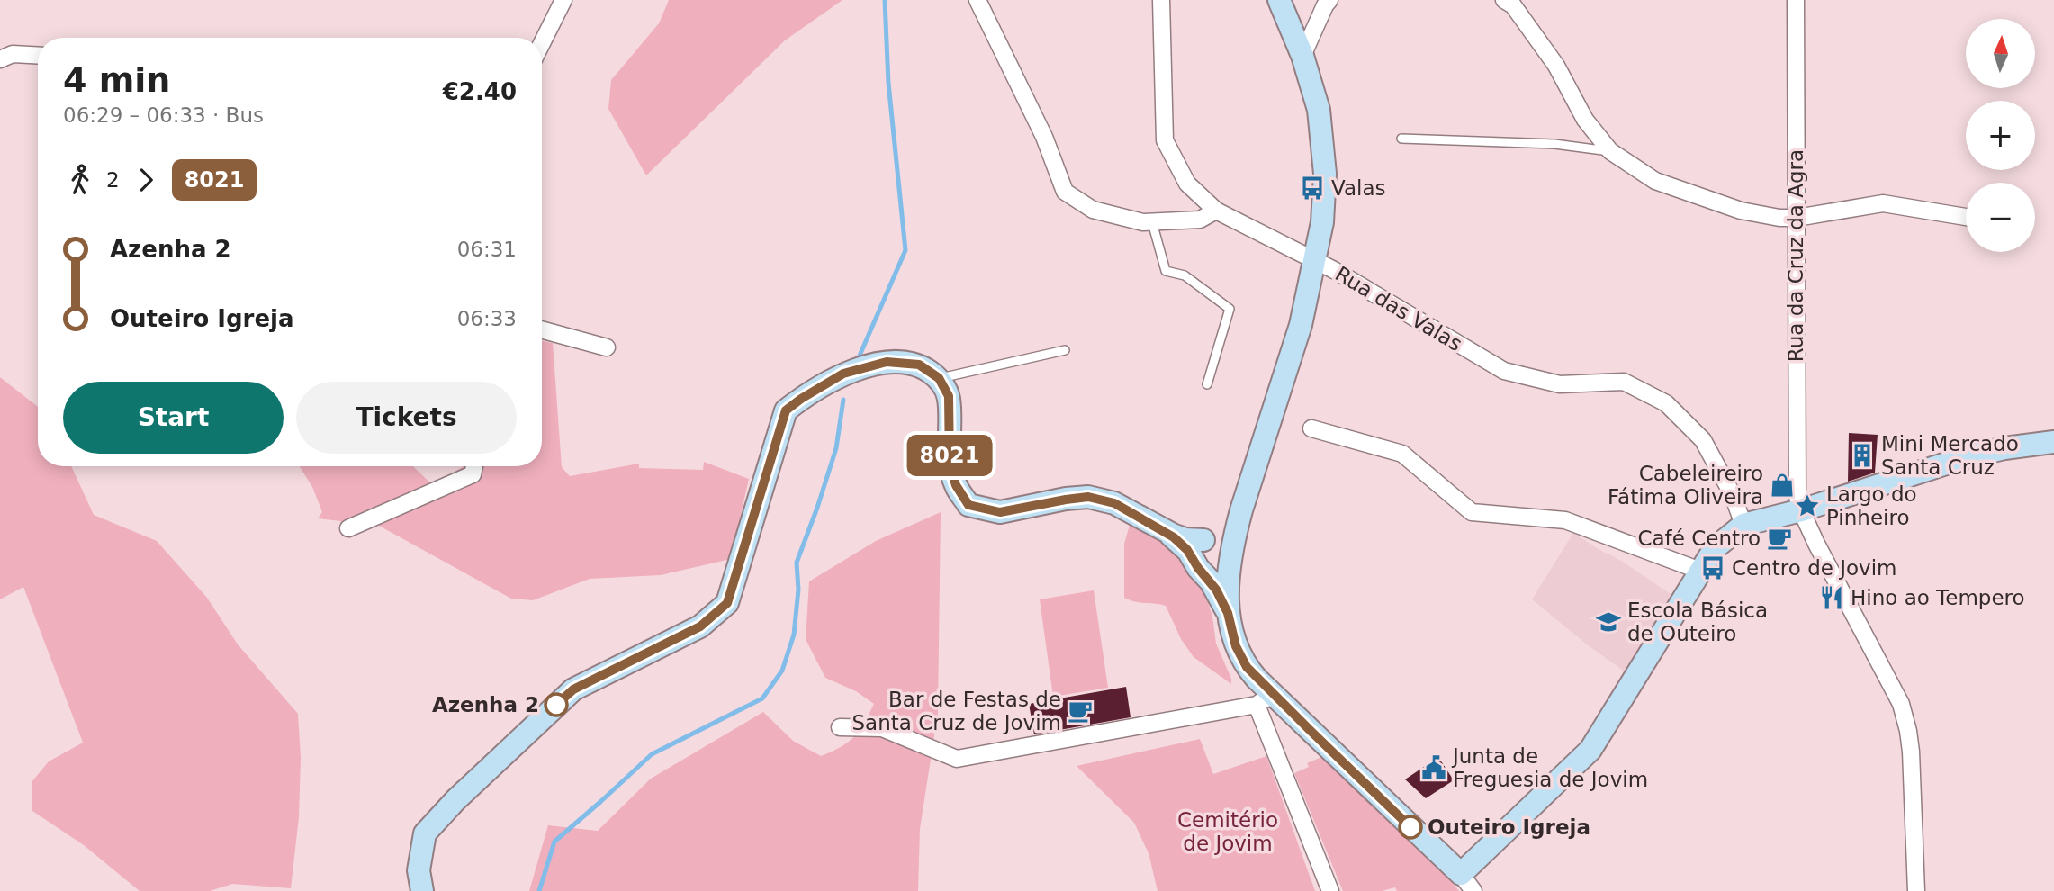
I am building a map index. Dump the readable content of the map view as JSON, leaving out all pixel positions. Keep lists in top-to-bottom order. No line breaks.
{"streets":{"street":["Rua da Cruz da Agra","Rua das Valas"]},"parks":["Cemitério de Jovim"],"places":{"bus stop":["Valas","Centro de Jovim"],"building":["Mini Mercado Santa Cruz"],"shop":["Cabeleireiro Fátima Oliveira"],"place":["Largo do Pinheiro"],"cafe":["Café Centro","Bar de Festas de Santa Cruz de Jovim"],"restaurant":["Hino ao Tempero"],"school or university":["Escola Básica de Outeiro"],"other":["Azenha 2","Outeiro Igreja"],"public building":["Junta de Freguesia de Jovim"]},"lines":["bus line 8021"],"north":"top","page":{"on_map":"8021","map_buttons":["+","−"],"heading":["4 min","06:29 – 06:33 · Bus","€2.40"],"legs":["2","8021"],"list":[{"name":"Azenha 2","value":"06:31"},{"name":"Outeiro Igreja","value":"06:33"}],"buttons":["Start","Tickets"]}}
